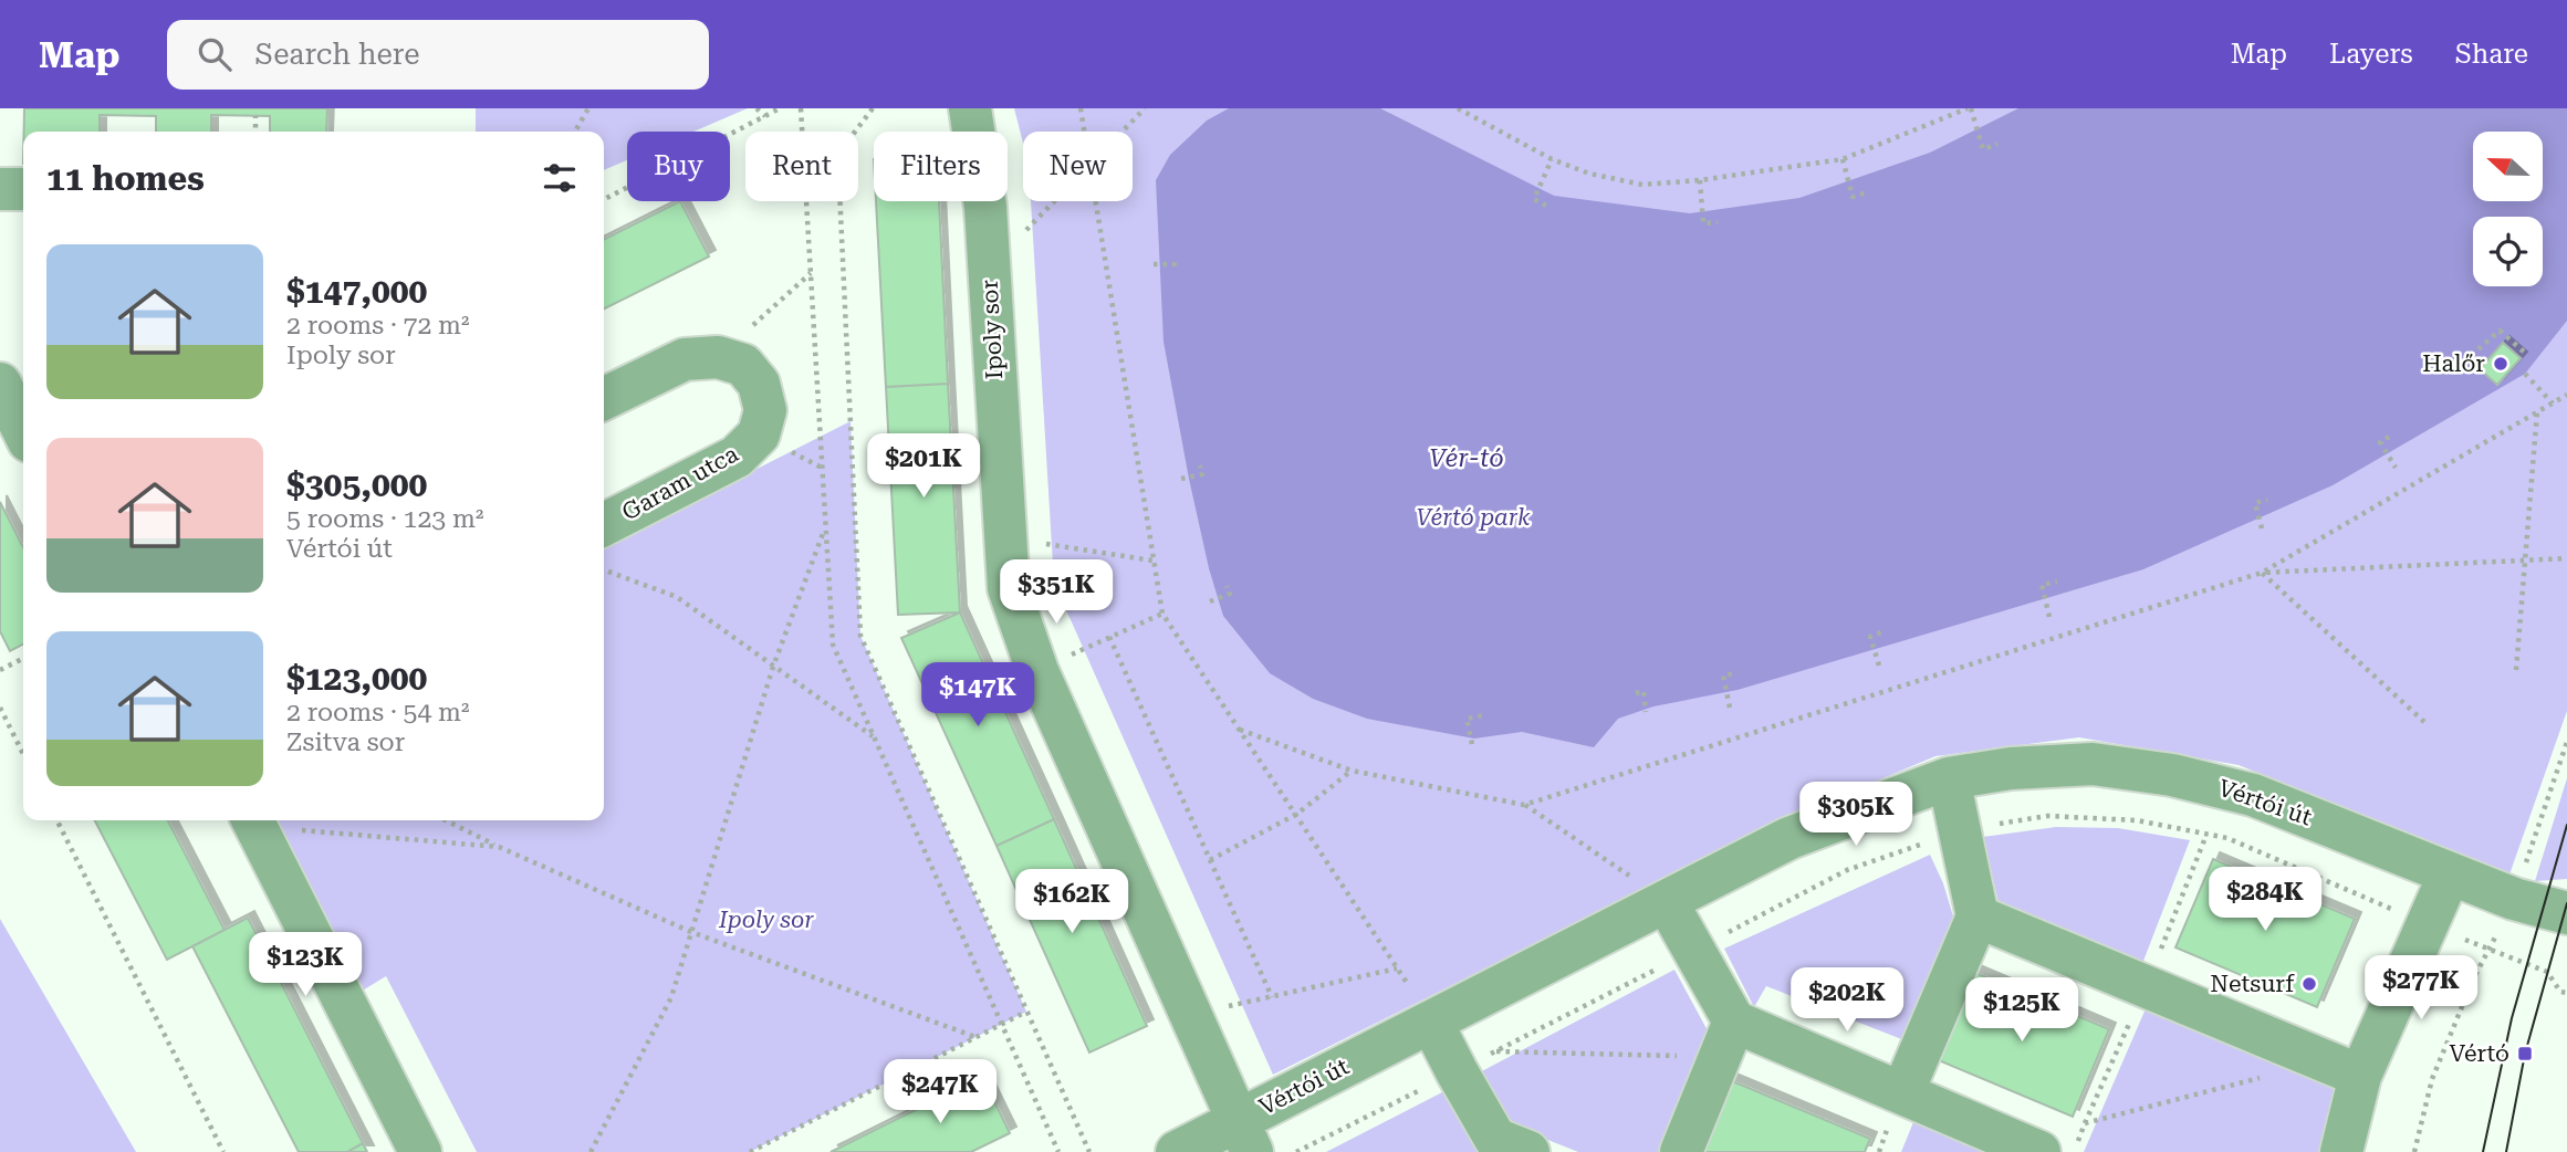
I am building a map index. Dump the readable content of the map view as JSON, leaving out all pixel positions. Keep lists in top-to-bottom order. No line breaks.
{"streets":{"street":["Ipoly sor","Garam utca","Vértói út"]},"crossings":[["Ipoly sor","Vértói út"]],"water":["Vér-tó"],"parks":["Vértó park","Ipoly sor"],"places":{"other":["Halőr","Netsurf"],"transit":["Vértó"]},"north":"left","page":{"header":"Map","search":"Search here","nav":["Map","Layers","Share"],"chip":["Buy","Rent","Filters","New"],"heading":"11 homes","list":[{"name":"$147,000","note":"2 rooms · 72 m² · Ipoly sor"},{"name":"$305,000","note":"5 rooms · 123 m² · Vértói út"},{"name":"$123,000","note":"2 rooms · 54 m² · Zsitva sor"}],"price":["$201K","$351K","$147K","$305K","$284K","$162K","$123K","$277K","$202K","$125K","$247K"]}}
